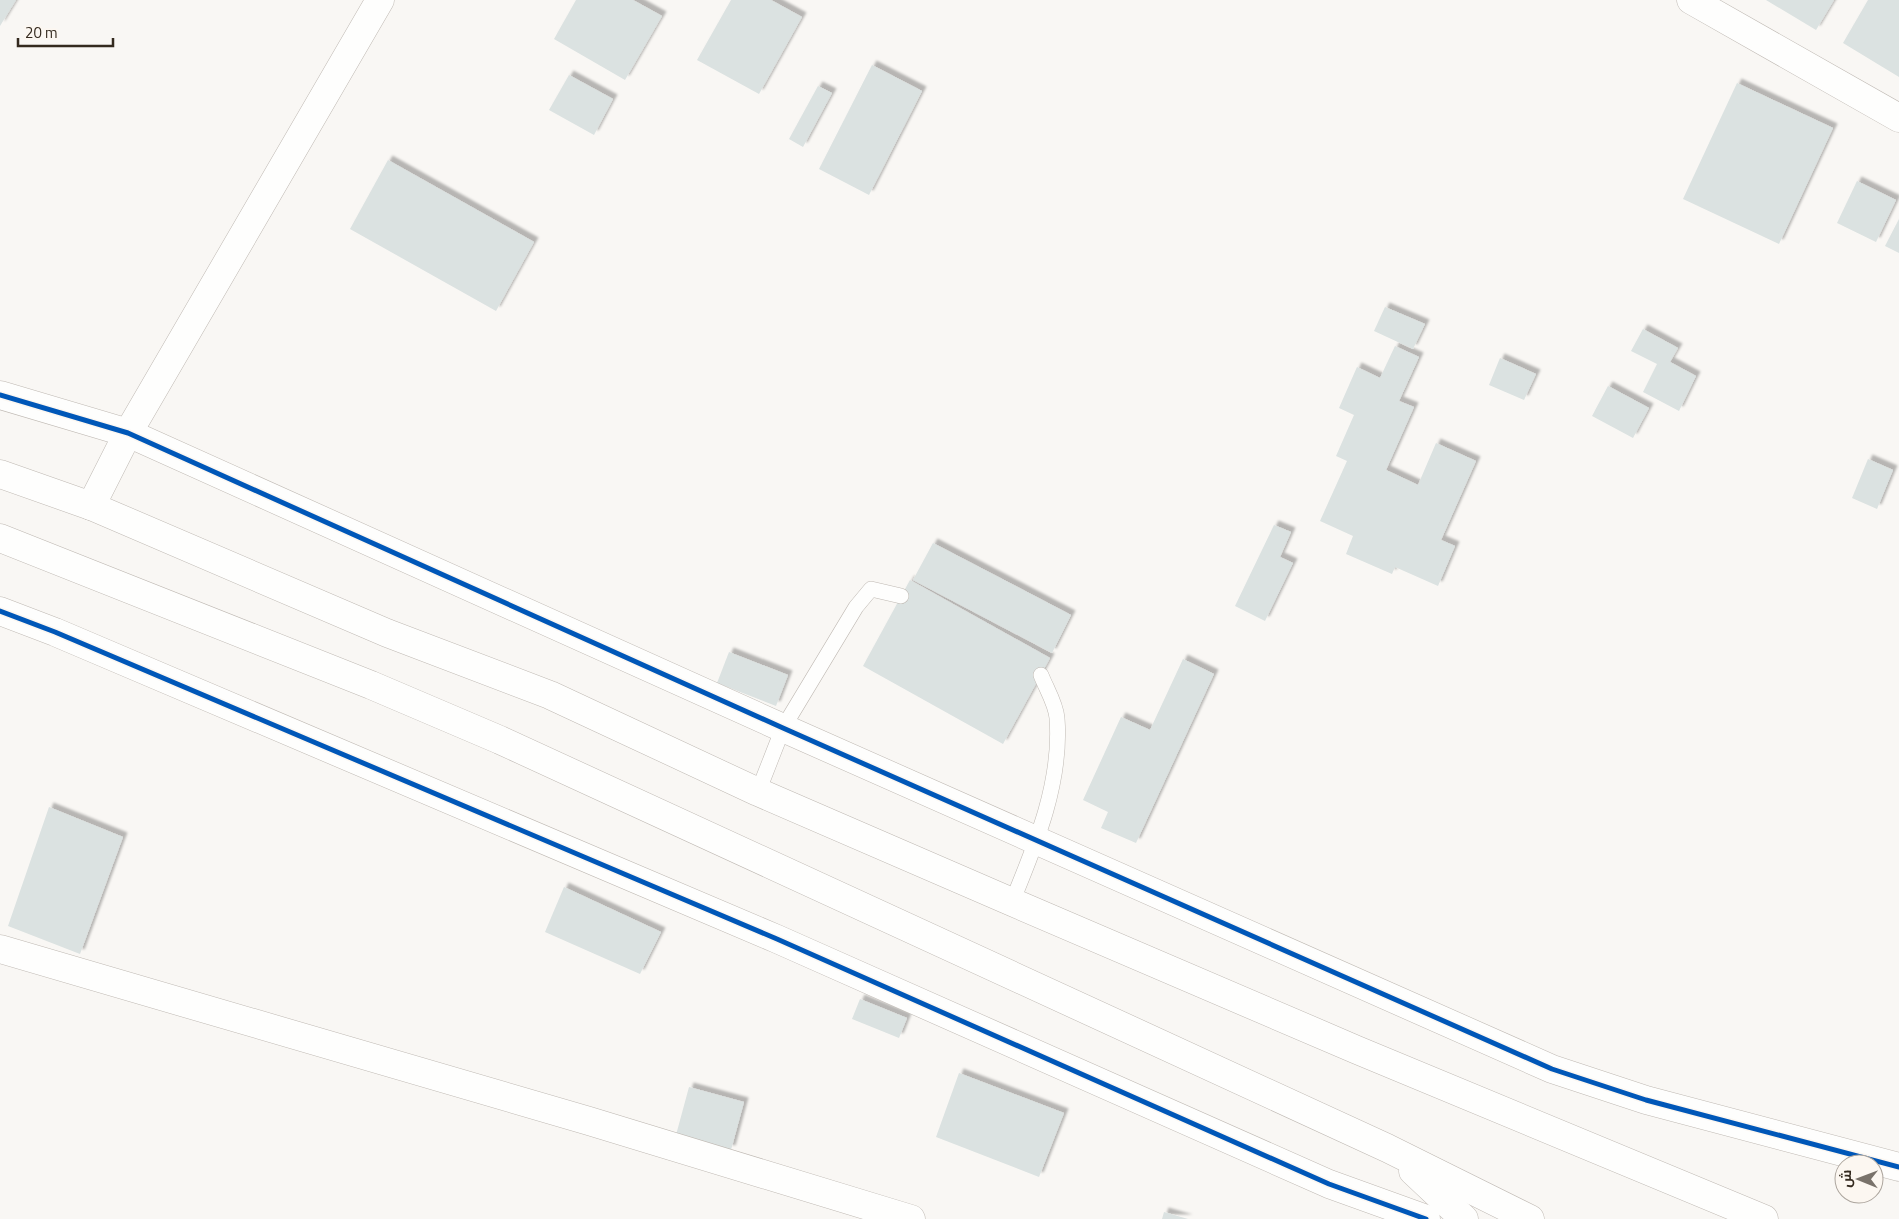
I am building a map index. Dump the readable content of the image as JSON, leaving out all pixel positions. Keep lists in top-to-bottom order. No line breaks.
{"scale_bar":"20 m","north":"left"}
